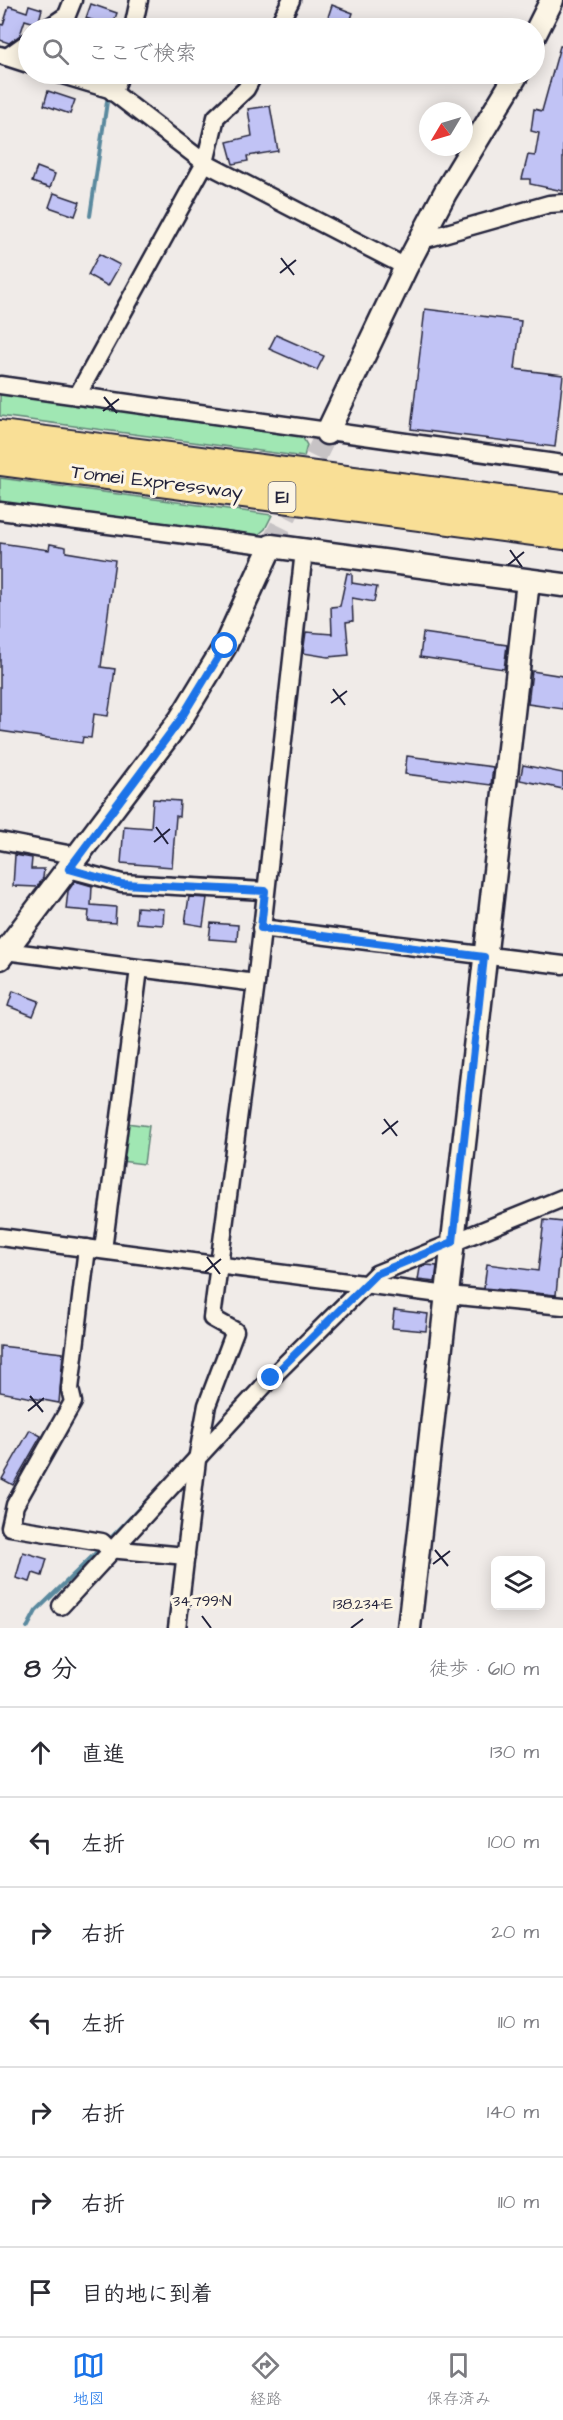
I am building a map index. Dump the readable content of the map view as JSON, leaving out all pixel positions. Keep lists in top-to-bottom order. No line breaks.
{"streets":{"highway":["Tomei Expressway","E1"]},"north":"bottom left","page":{"search":"ここで検索","heading":["8 分","徒歩 · 610 m"],"list":[["直進","130 m"],["左折","100 m"],["右折","20 m"],["左折","110 m"],["右折","140 m"],["右折","110 m"],"目的地に到着"],"nav":["地図","経路","保存済み"]},"coordinates":["34.799°N","138.234°E"]}
